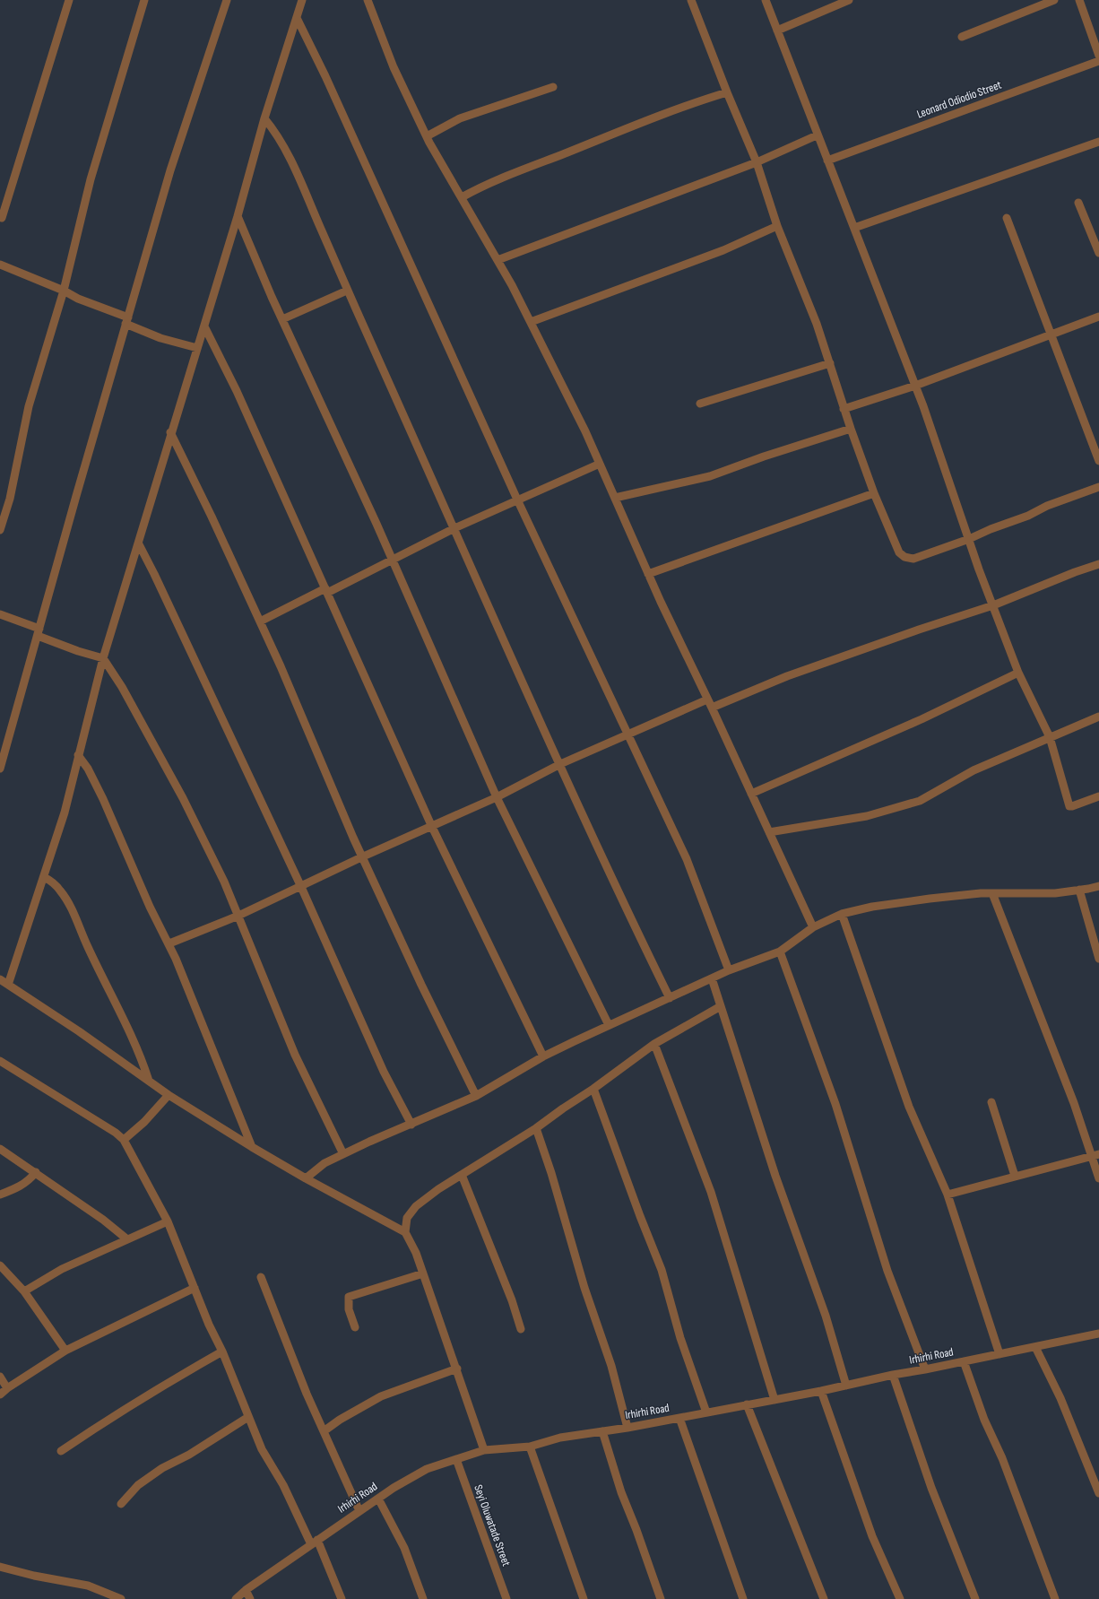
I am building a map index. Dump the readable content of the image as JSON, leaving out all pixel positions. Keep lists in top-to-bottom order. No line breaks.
{"streets":{"street":["Leonard Odiodio Street","Irhirhi Road","Seyi Oluwatade Street"]},"crossings":[["Irhirhi Road","Seyi Oluwatade Street"]]}
